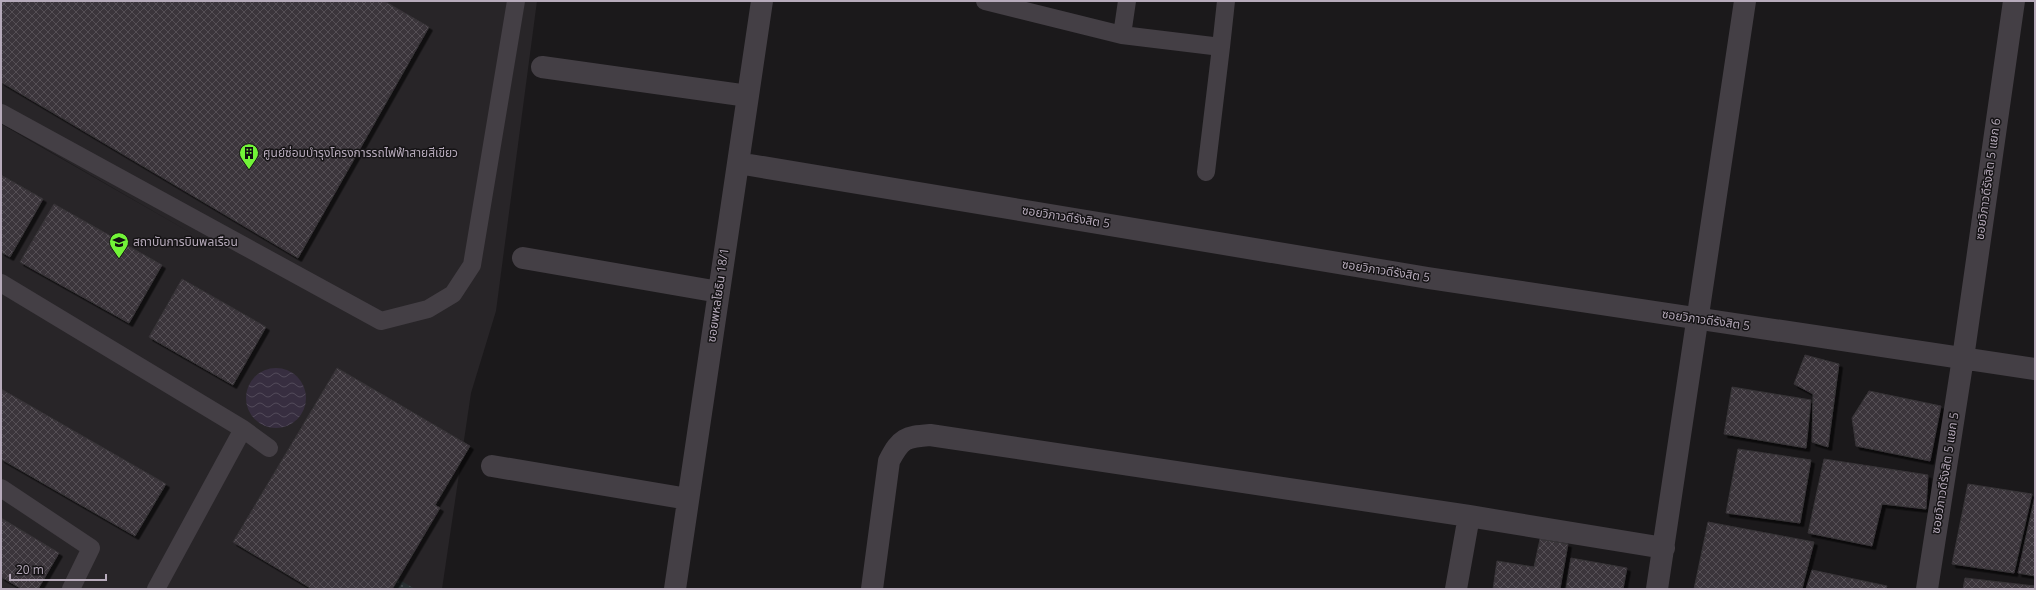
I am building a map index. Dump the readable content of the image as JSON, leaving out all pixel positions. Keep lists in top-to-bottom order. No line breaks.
{"streets":{"street":["ซอยวิภาวดีรังสิต 5 แยก 6","ซอยวิภาวดีรังสิต 5","ซอยพหลโยธิน 18/1","ซอยวิภาวดีรังสิต 5 แยก 5"]},"crossings":[["ซอยวิภาวดีรังสิต 5 แยก 6","ซอยวิภาวดีรังสิต 5"],["ซอยวิภาวดีรังสิต 5 แยก 6","ซอยวิภาวดีรังสิต 5 แยก 5"],["ซอยวิภาวดีรังสิต 5","ซอยพหลโยธิน 18/1"],["ซอยวิภาวดีรังสิต 5","ซอยวิภาวดีรังสิต 5 แยก 5"]],"places":{"building":["ศูนย์ซ่อมบำรุงโครงการรถไฟฟ้าสายสีเขียว"],"school or university":["สถาบันการบินพลเรือน"]},"scale_bar":"20 m"}
